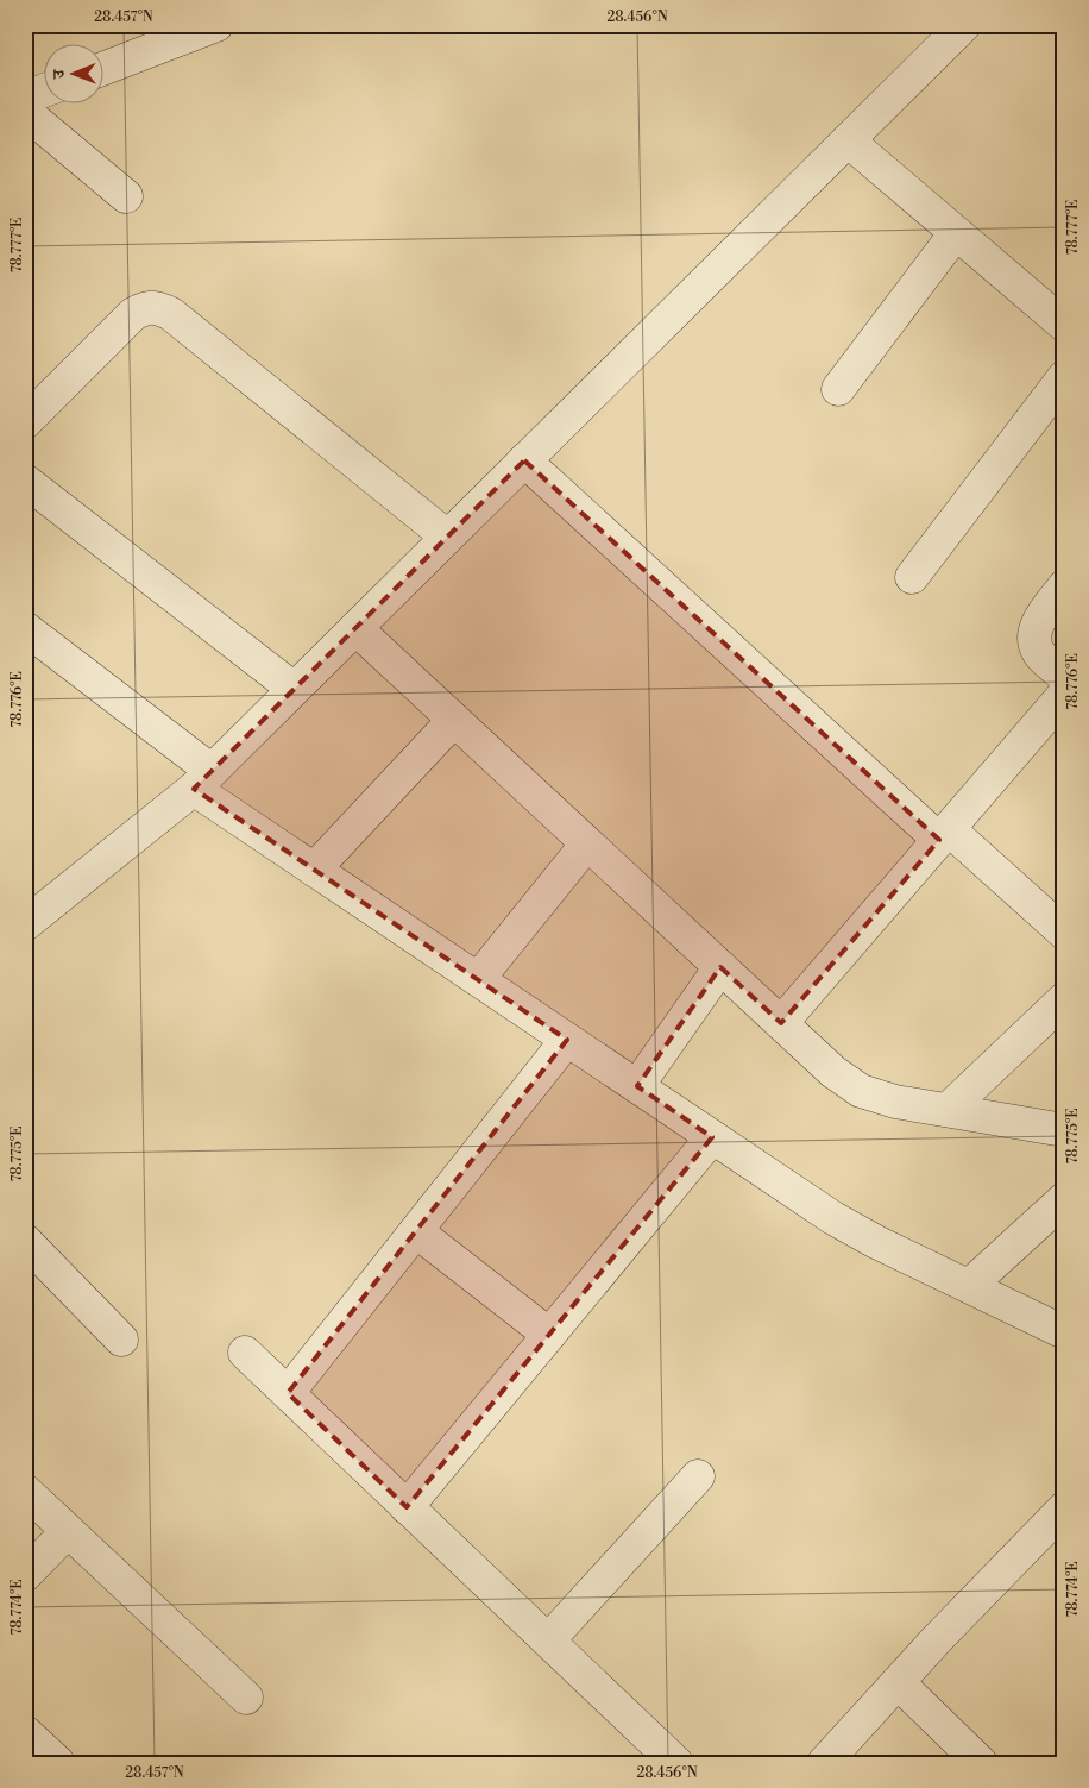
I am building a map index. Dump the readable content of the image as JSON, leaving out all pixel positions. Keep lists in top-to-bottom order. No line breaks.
{"north":"left","coordinates":["28.457°N","28.456°N","78.777°E","78.776°E","78.775°E","78.774°E"]}
